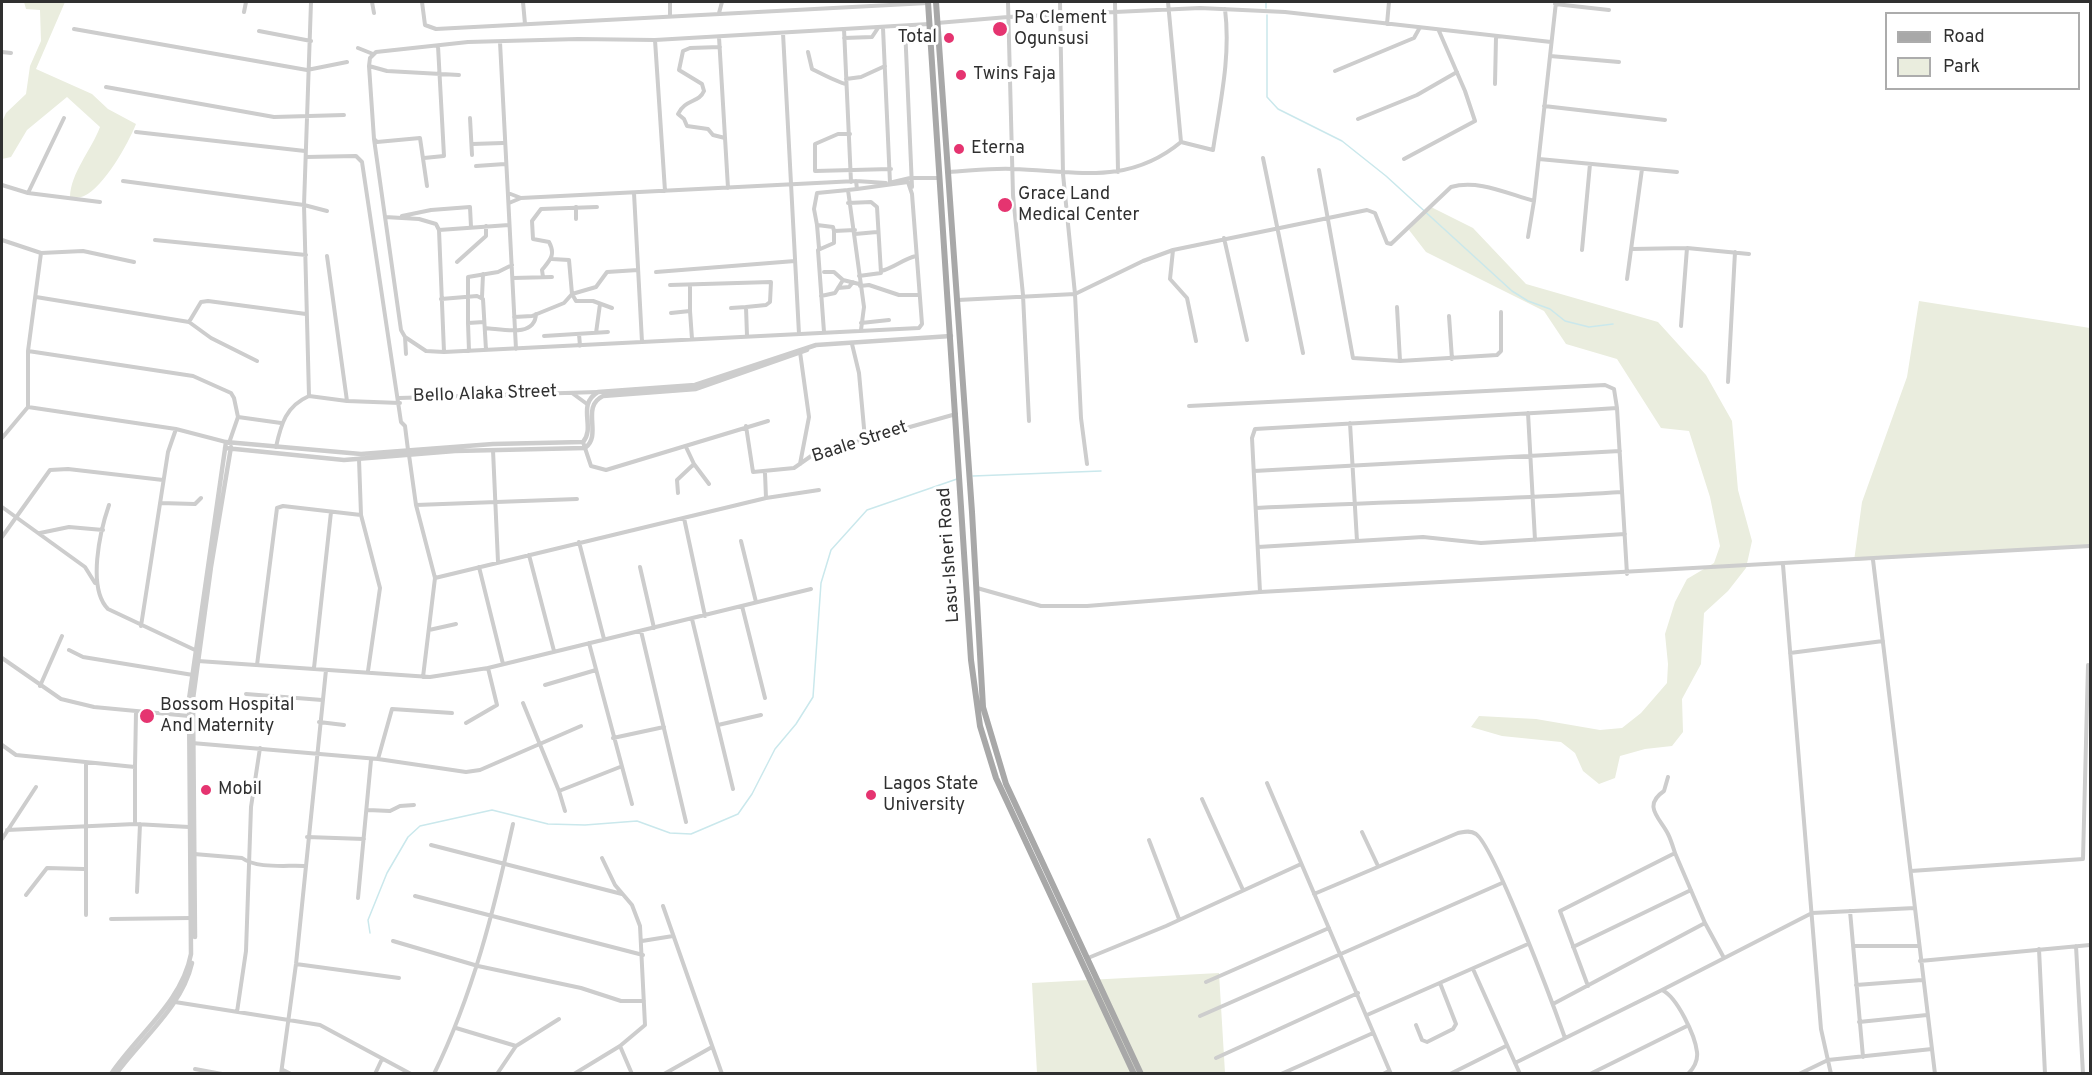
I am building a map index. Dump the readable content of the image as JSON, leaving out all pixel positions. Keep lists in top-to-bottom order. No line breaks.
{"streets":{"main road":["Lasu-Isheri Road"],"street":["Bello Alaka Street","Baale Street"]},"crossings":[["Baale Street","Lasu-Isheri Road"]],"places":["Pa Clement Ogunsusi","Total","Twins Faja","Eterna","Grace Land Medical Center","Bossom Hospital And Maternity","Mobil","Lagos State University"],"legend":["Road","Park"]}
